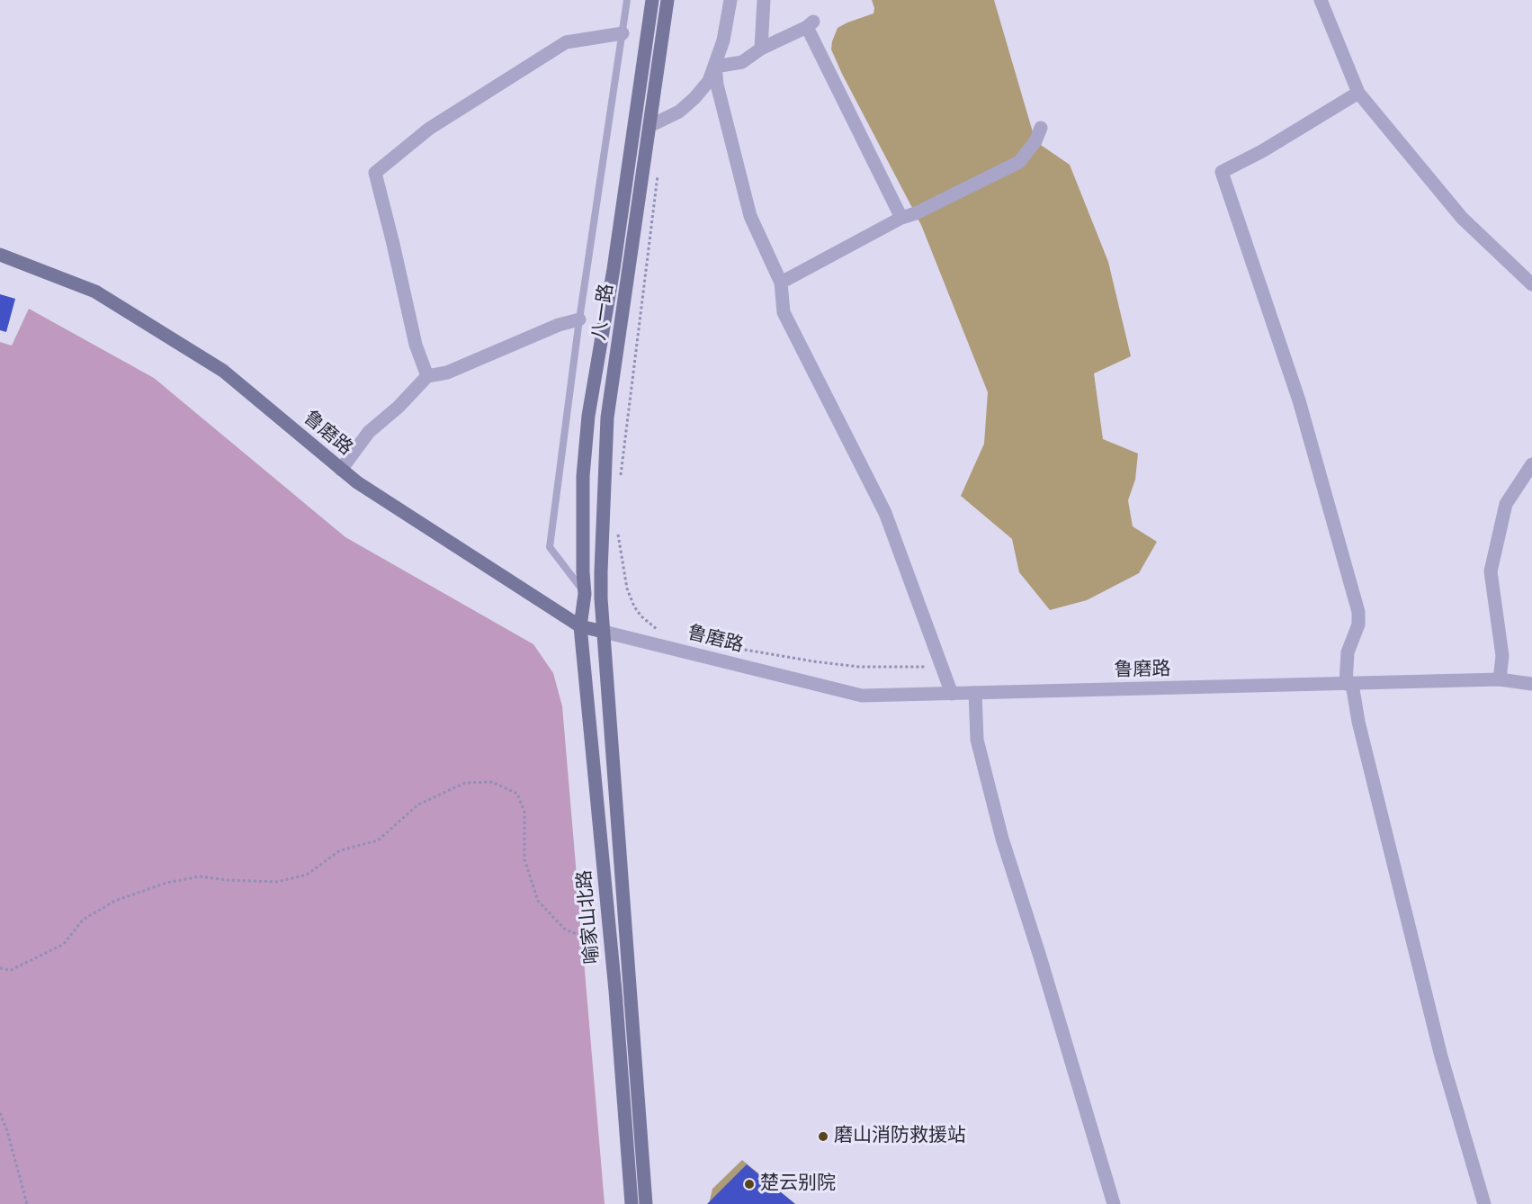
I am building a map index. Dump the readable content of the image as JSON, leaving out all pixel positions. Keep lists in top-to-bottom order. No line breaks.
{"streets":{"main road":["八一路","鲁磨路","喻家山北路"]},"crossings":[["八一路","鲁磨路"],["八一路","喻家山北路"],["鲁磨路","喻家山北路"]],"places":["磨山消防救援站","楚云别院"]}
